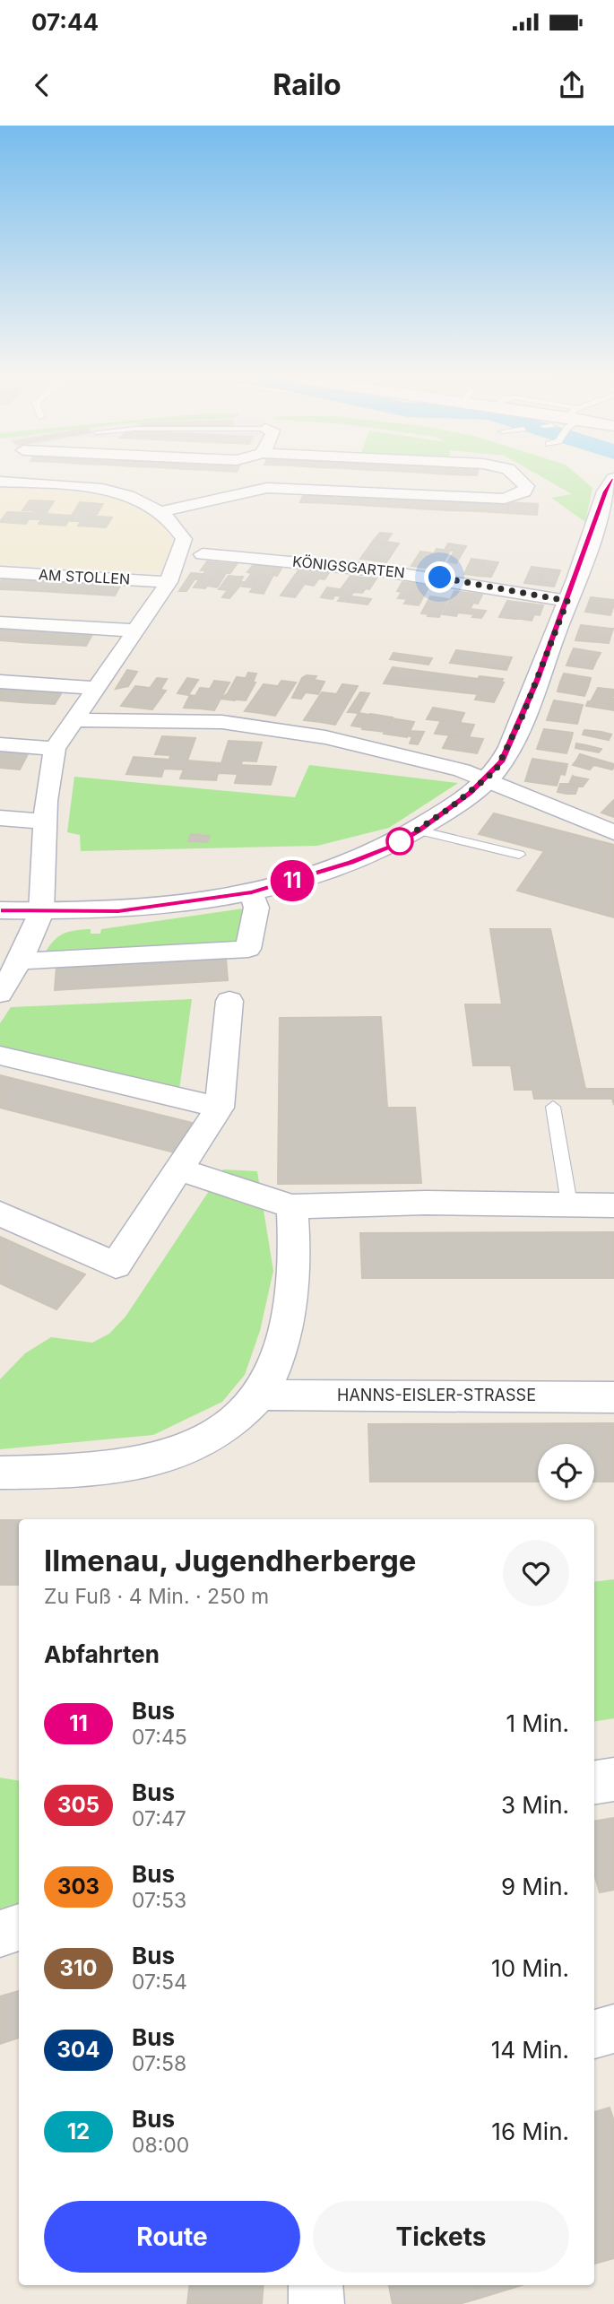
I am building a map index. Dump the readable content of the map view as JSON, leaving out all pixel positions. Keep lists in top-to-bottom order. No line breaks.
{"streets":{"street":["KÖNIGSGARTEN","AM STOLLEN","HANNS-EISLER-STRASSE"]},"lines":["bus line 11"],"page":{"status":"07:44","header":"Railo","on_map":"11","heading":[["Ilmenau, Jugendherberge","Zu Fuß · 4 Min. · 250 m"],"Abfahrten"],"list":[{"mark":"11","name":"Bus","note":"07:45","value":"1 Min."},{"mark":"305","name":"Bus","note":"07:47","value":"3 Min."},{"mark":"303","name":"Bus","note":"07:53","value":"9 Min."},{"mark":"310","name":"Bus","note":"07:54","value":"10 Min."},{"mark":"304","name":"Bus","note":"07:58","value":"14 Min."},{"mark":"12","name":"Bus","note":"08:00","value":"16 Min."}],"buttons":["Route","Tickets"]}}
